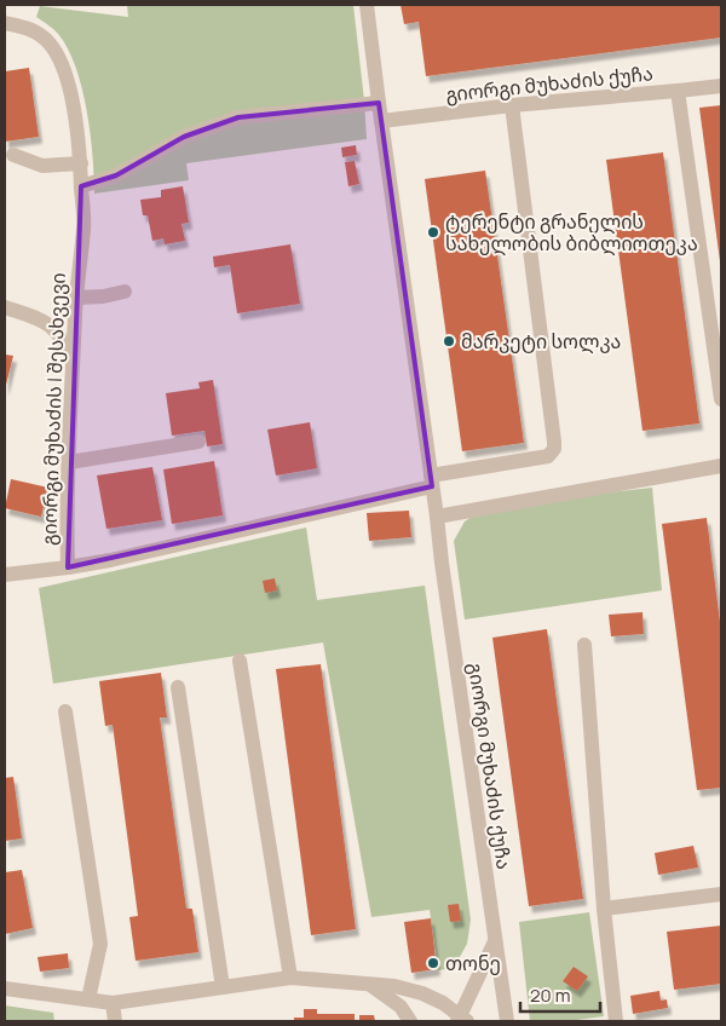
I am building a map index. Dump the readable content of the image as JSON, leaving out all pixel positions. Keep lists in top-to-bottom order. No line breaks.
{"streets":{"street":["გიორგი მუხაძის ქუჩა","გიორგი მუხაძის I შესახვევი"]},"crossings":[["გიორგი მუხაძის ქუჩა","გიორგი მუხაძის I შესახვევი"]],"places":["ტერენტი გრანელის სახელობის ბიბლიოთეკა","მარკეტი სოლკა","თონე"],"scale_bar":"20 m"}
